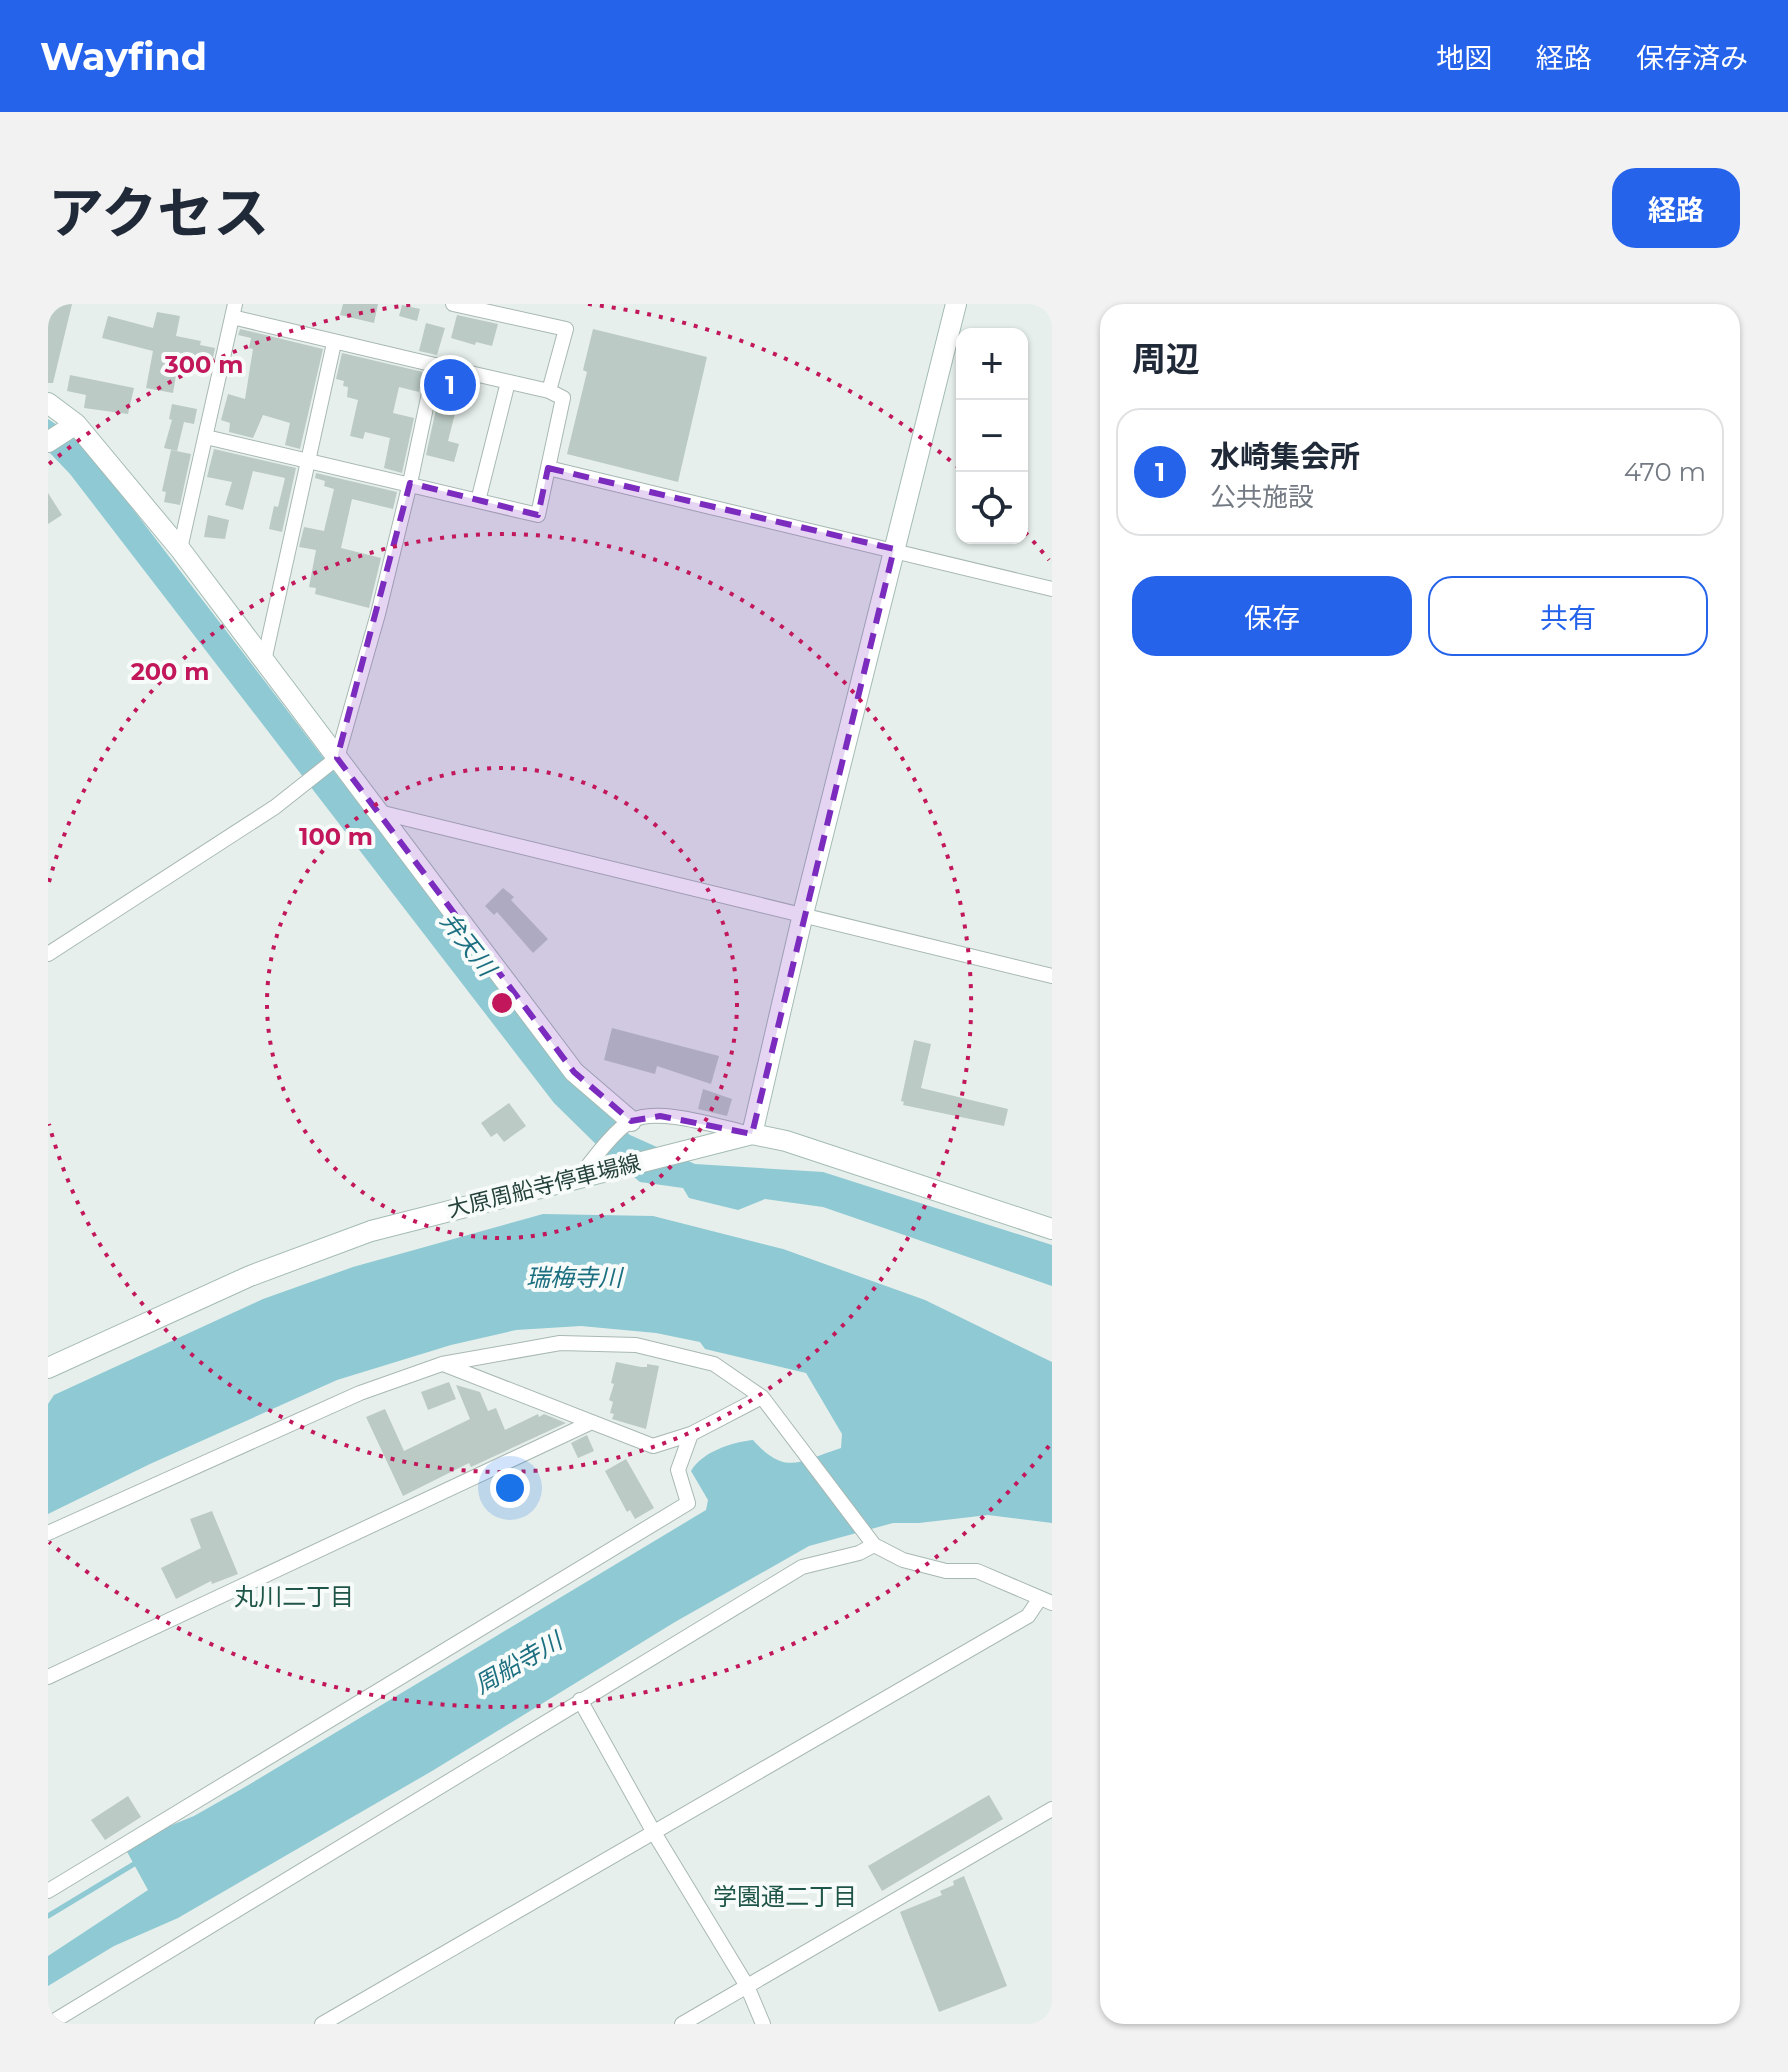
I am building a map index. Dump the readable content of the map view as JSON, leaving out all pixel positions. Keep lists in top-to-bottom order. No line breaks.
{"streets":{"street":["大原周船寺停車場線"]},"districts":["丸川二丁目","学園通二丁目"],"water":["弁天川","瑞梅寺川","周船寺川"],"page":{"header":"Wayfind","nav":["地図","経路","保存済み"],"title":"アクセス","buttons":["経路",["保存","共有"]],"heading":"周辺","map_buttons":["+","−"],"pins":"1","list":[{"mark":"1","name":"水崎集会所","note":"公共施設","value":"470 m"}]},"rings":["300 m","200 m","100 m"]}
